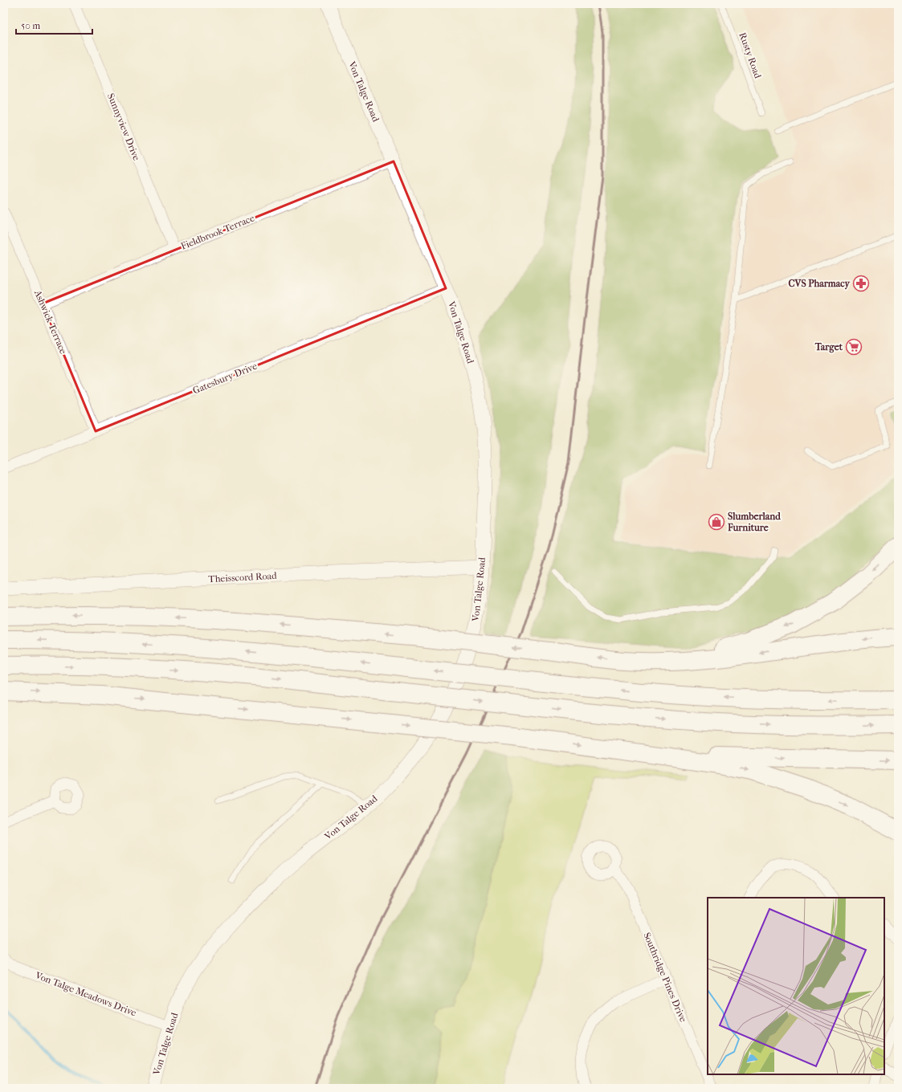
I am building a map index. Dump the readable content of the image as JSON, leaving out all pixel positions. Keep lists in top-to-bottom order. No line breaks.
{"streets":{"street":["Von Talge Road","Sunnyview Drive","Fieldbrook Terrace","Ashwick Terrace","Gatesbury Drive","Theisscord Road","Southridge Pines Drive","Von Talge Meadows Drive"],"lane":["Rusty Road"]},"crossings":[["Von Talge Road","Fieldbrook Terrace"],["Von Talge Road","Gatesbury Drive"],["Von Talge Road","Theisscord Road"],["Von Talge Road","Von Talge Meadows Drive"],["Sunnyview Drive","Fieldbrook Terrace"],["Fieldbrook Terrace","Ashwick Terrace"],["Ashwick Terrace","Gatesbury Drive"]],"places":{"pharmacy":["CVS Pharmacy"],"supermarket":["Target"],"shop":["Slumberland Furniture"]},"scale_bar":"50 m"}
